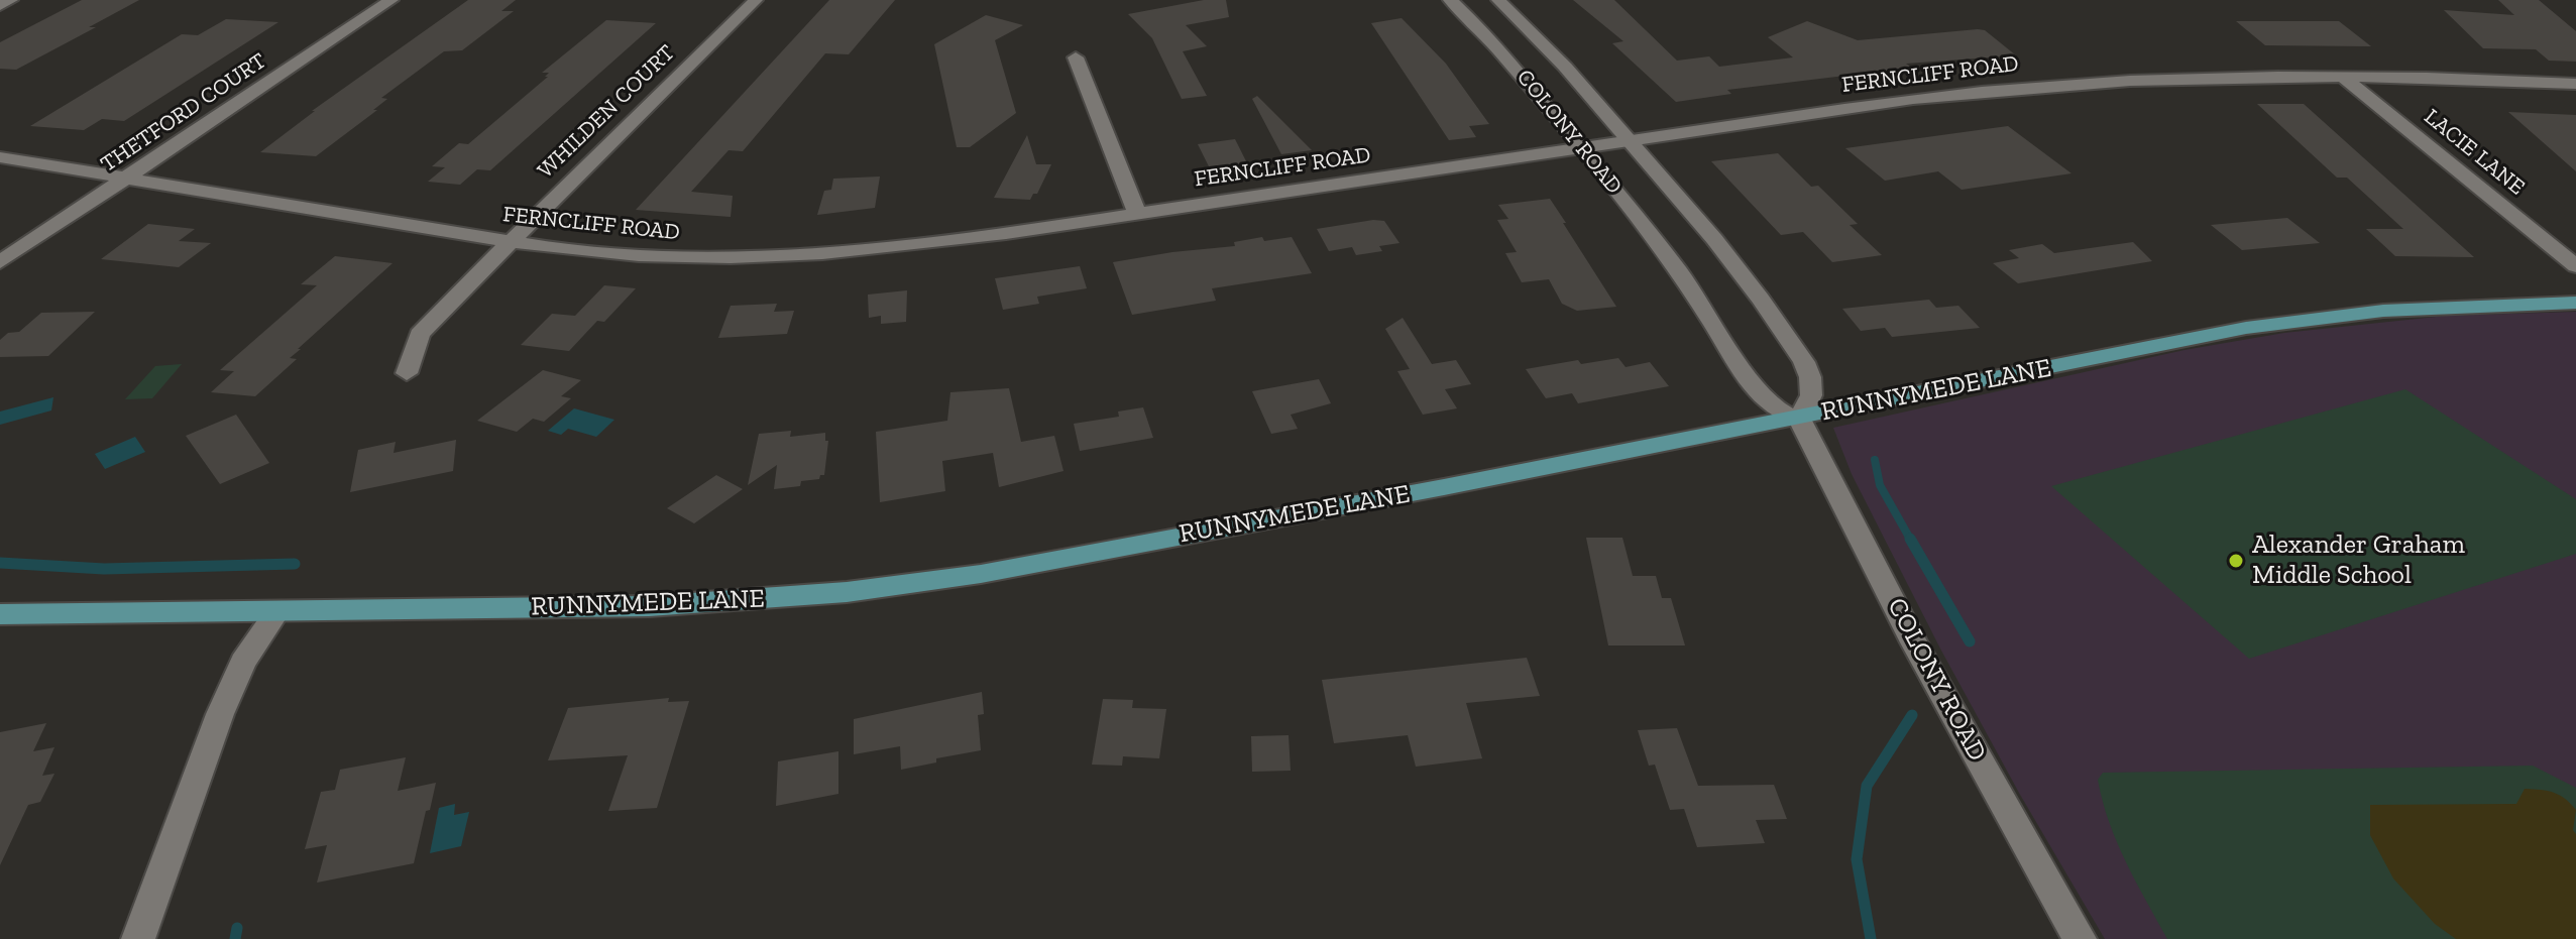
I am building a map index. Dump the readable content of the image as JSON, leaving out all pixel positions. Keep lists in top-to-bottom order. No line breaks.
{"streets":{"main road":["RUNNYMEDE LANE"],"street":["FERNCLIFF ROAD","WHILDEN COURT","THETFORD COURT","COLONY ROAD","LACIE LANE"]},"crossings":[["FERNCLIFF ROAD","WHILDEN COURT"],["FERNCLIFF ROAD","THETFORD COURT"],["FERNCLIFF ROAD","COLONY ROAD"],["FERNCLIFF ROAD","LACIE LANE"],["COLONY ROAD","RUNNYMEDE LANE"]],"places":["Alexander Graham Middle School"]}
